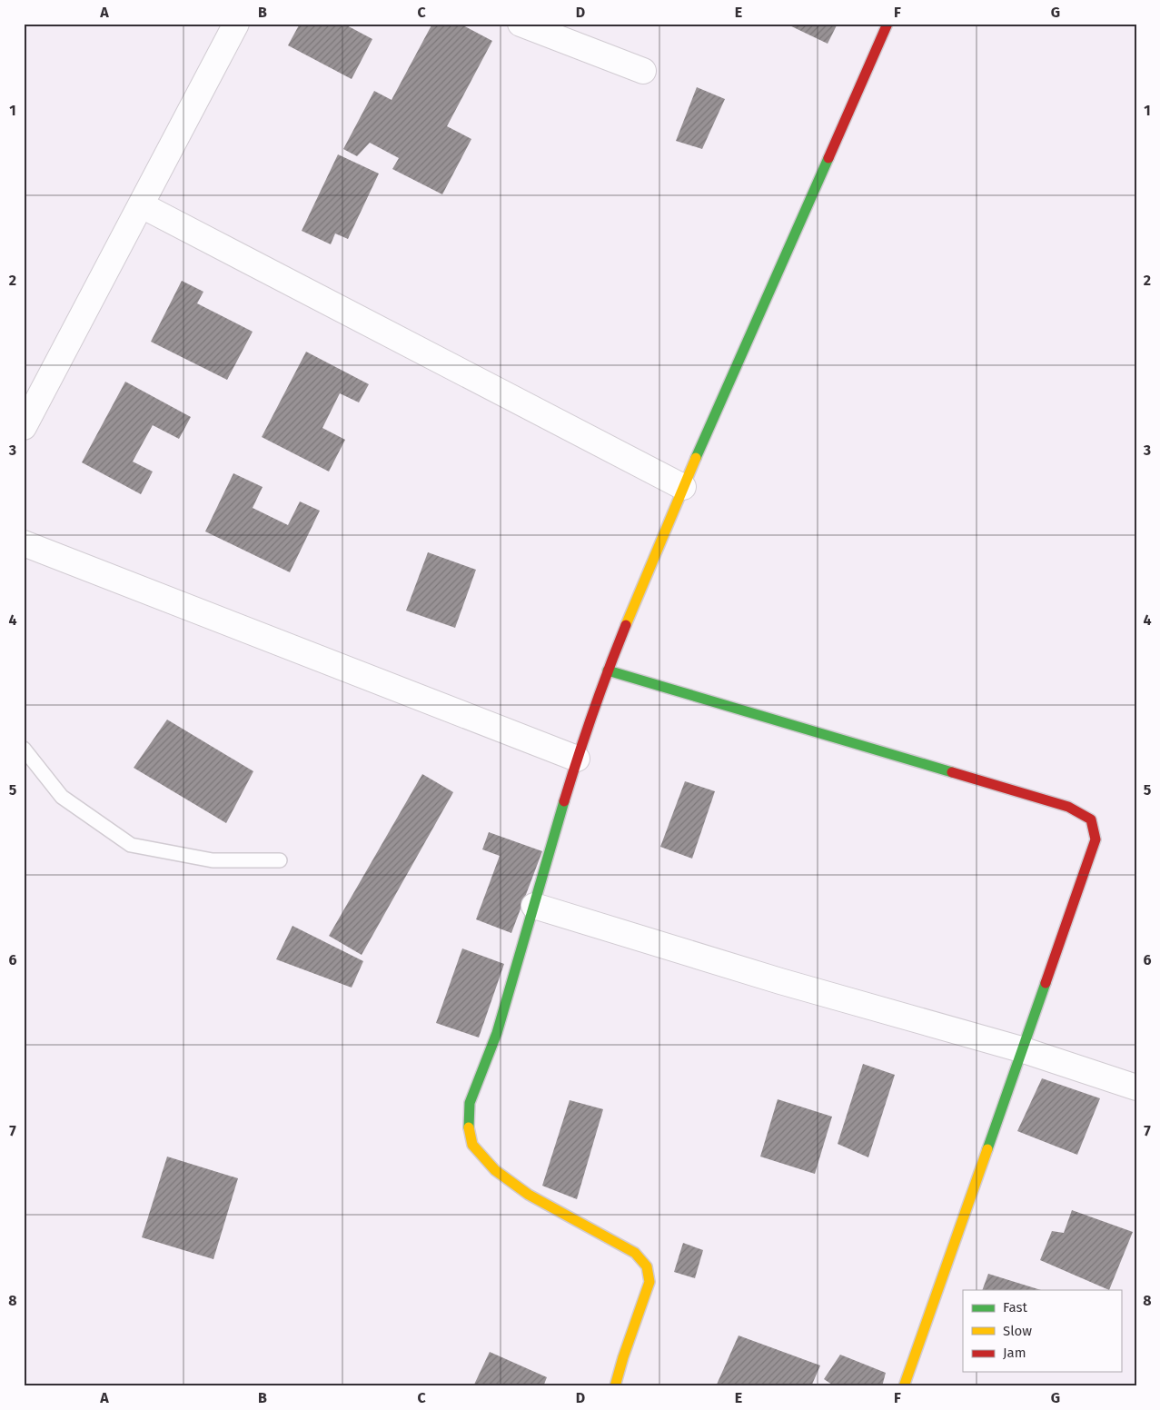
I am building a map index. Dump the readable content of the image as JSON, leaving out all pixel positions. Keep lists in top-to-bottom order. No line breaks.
{"legend":["Fast","Slow","Jam"],"grid":{"columns":["A","B","C","D","E","F","G"],"rows":["1","2","3","4","5","6","7","8"]}}
